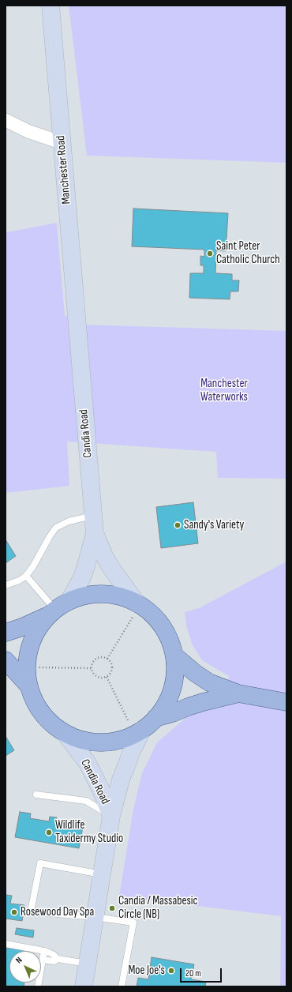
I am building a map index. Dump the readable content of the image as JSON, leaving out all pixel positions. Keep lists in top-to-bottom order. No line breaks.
{"streets":{"main road":["Manchester Road","Candia Road"]},"crossings":[["Manchester Road","Candia Road"]],"parks":["Manchester Waterworks"],"places":["Saint Peter Catholic Church","Sandy's Variety","Wildlife Taxidermy Studio","Candia / Massabesic Circle (NB)","Rosewood Day Spa","Moe Joe's"],"scale_bar":"20 m","north":"top left"}
